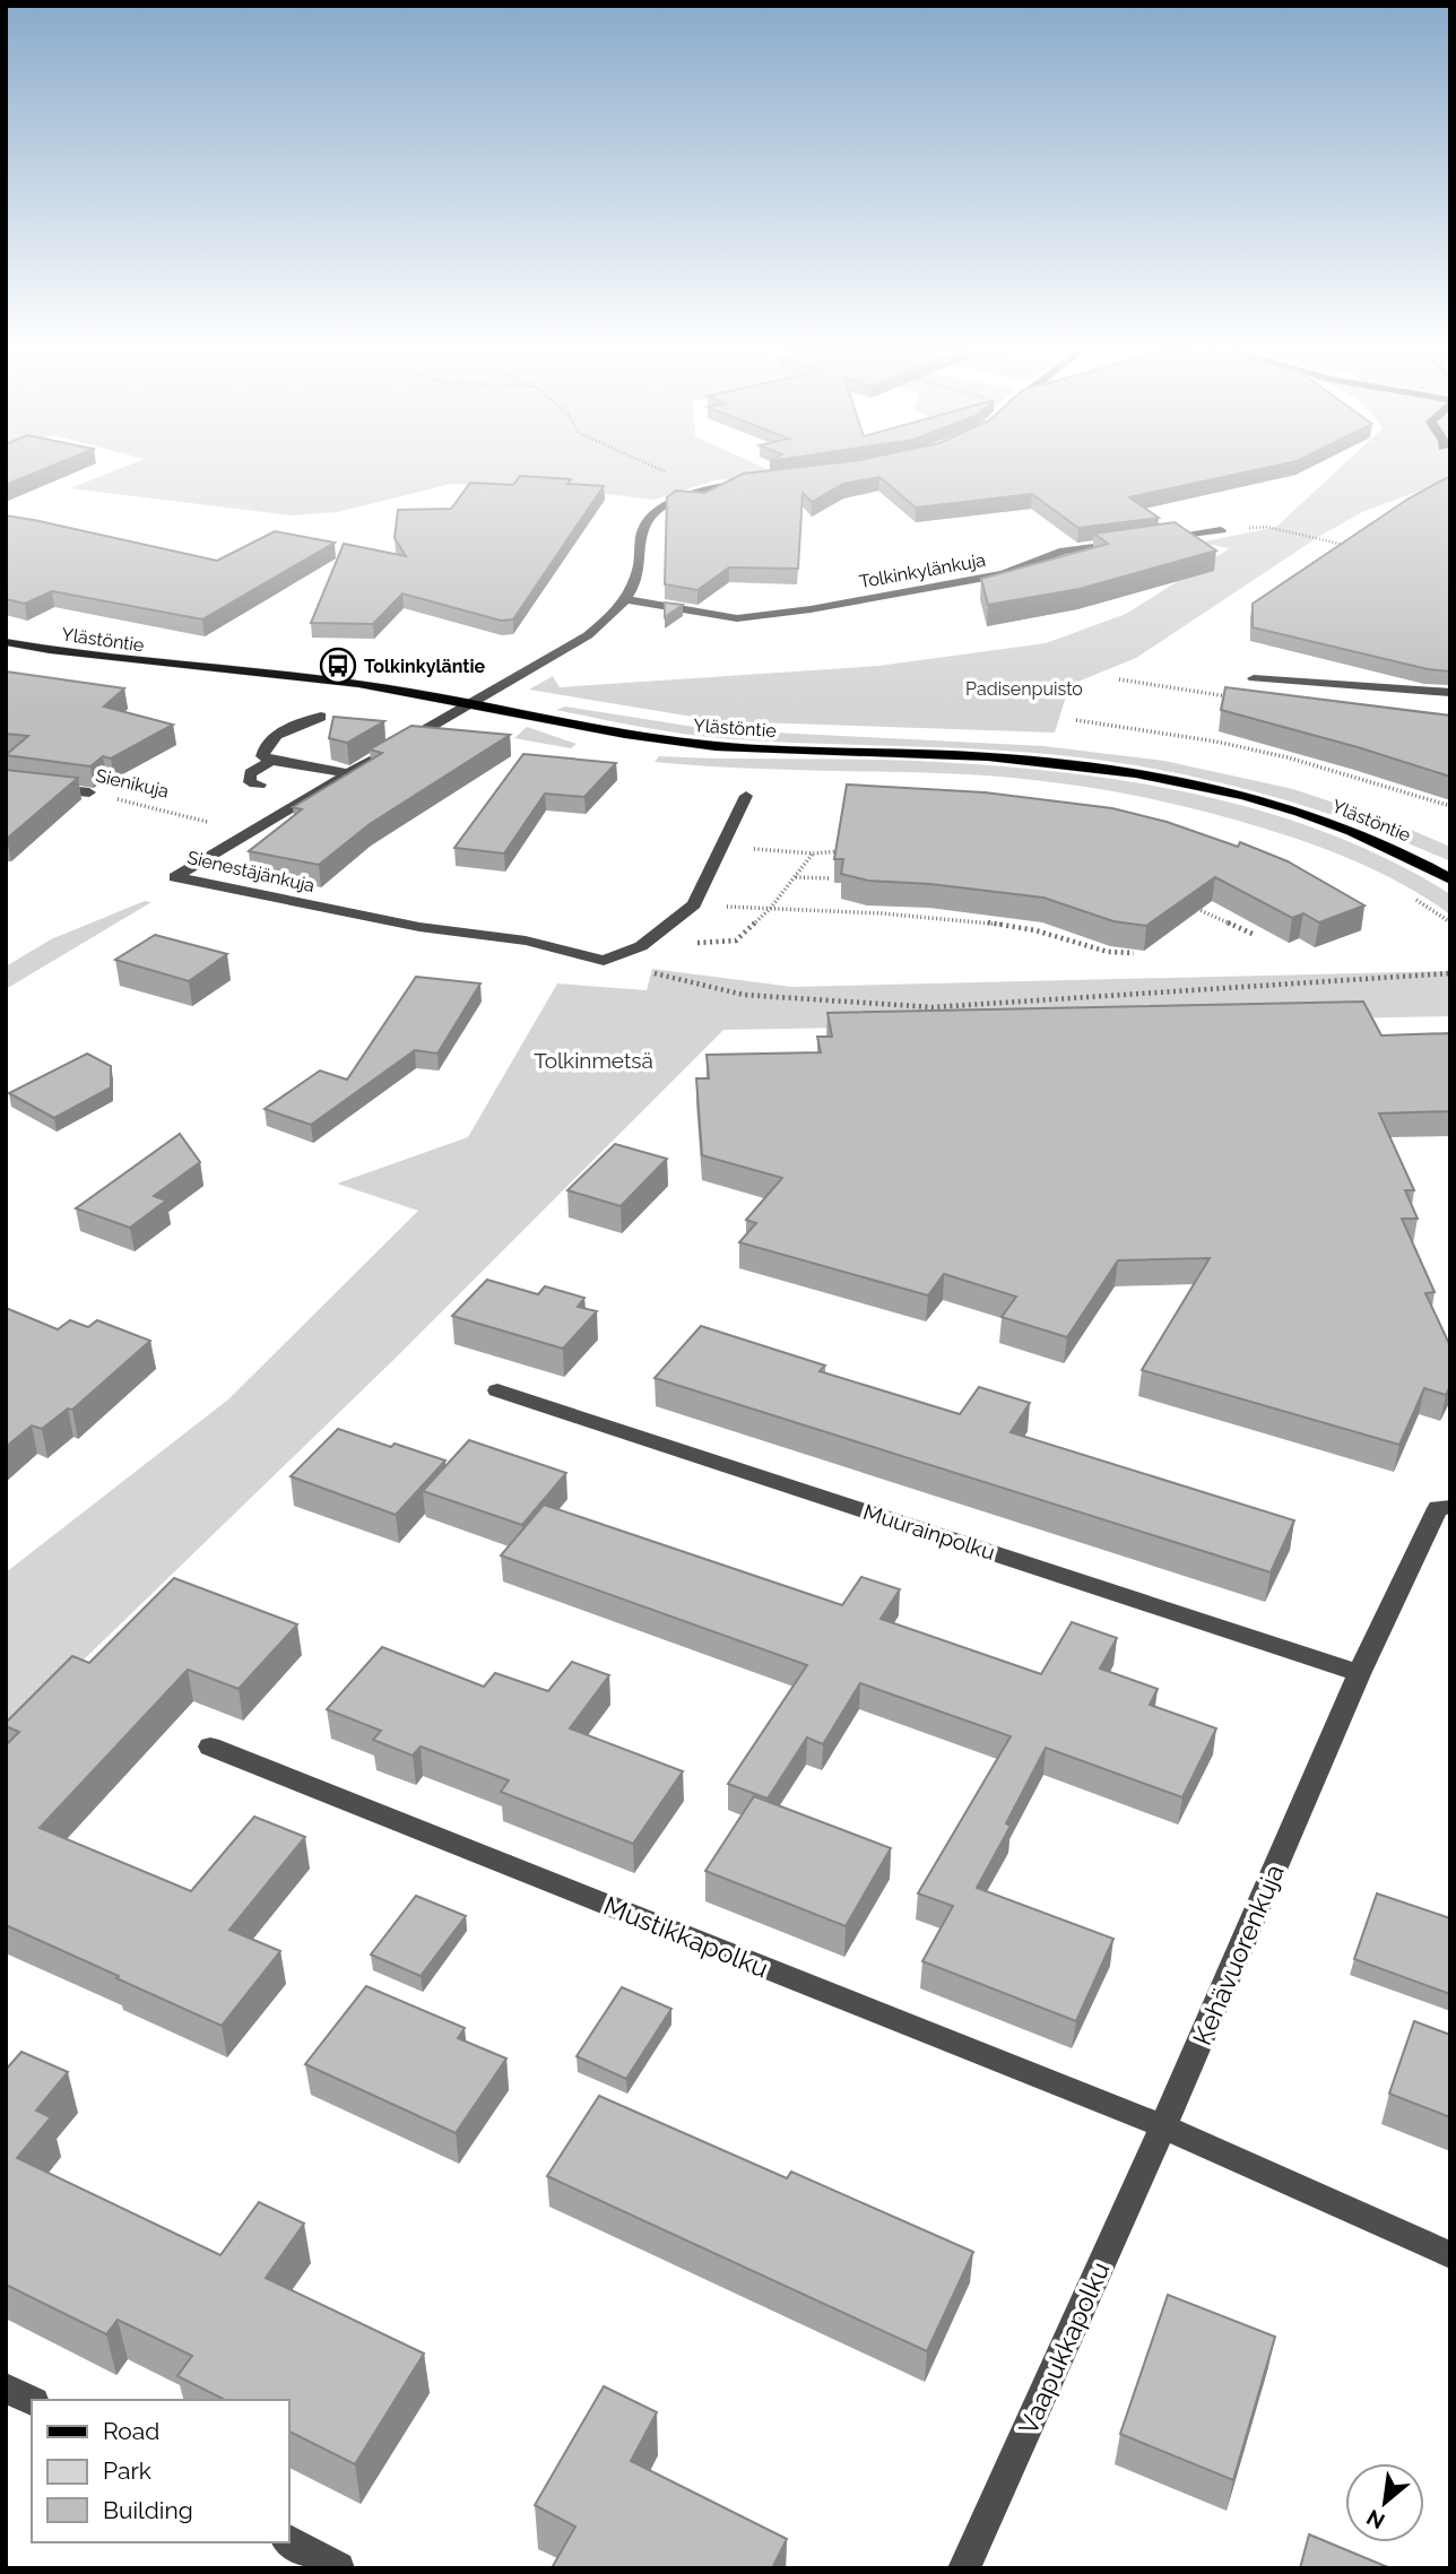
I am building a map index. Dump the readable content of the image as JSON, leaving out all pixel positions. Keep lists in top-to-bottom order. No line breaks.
{"streets":{"main road":["Ylästöntie"],"street":["Tolkinkylänkuja","Sienikuja","Sienestäjänkuja","Muurainpolku","Mustikkapolku","Kehävuorenkuja","Vaapukkapolku"]},"crossings":[["Ylästöntie","Sienestäjänkuja"],["Sienikuja","Sienestäjänkuja"],["Muurainpolku","Kehävuorenkuja"],["Mustikkapolku","Kehävuorenkuja"],["Mustikkapolku","Vaapukkapolku"],["Kehävuorenkuja","Vaapukkapolku"]],"parks":["Padisenpuisto","Tolkinmetsä"],"places":{"bus stop":["Tolkinkyläntie"]},"legend":["Road","Park","Building"],"north":"bottom left"}
